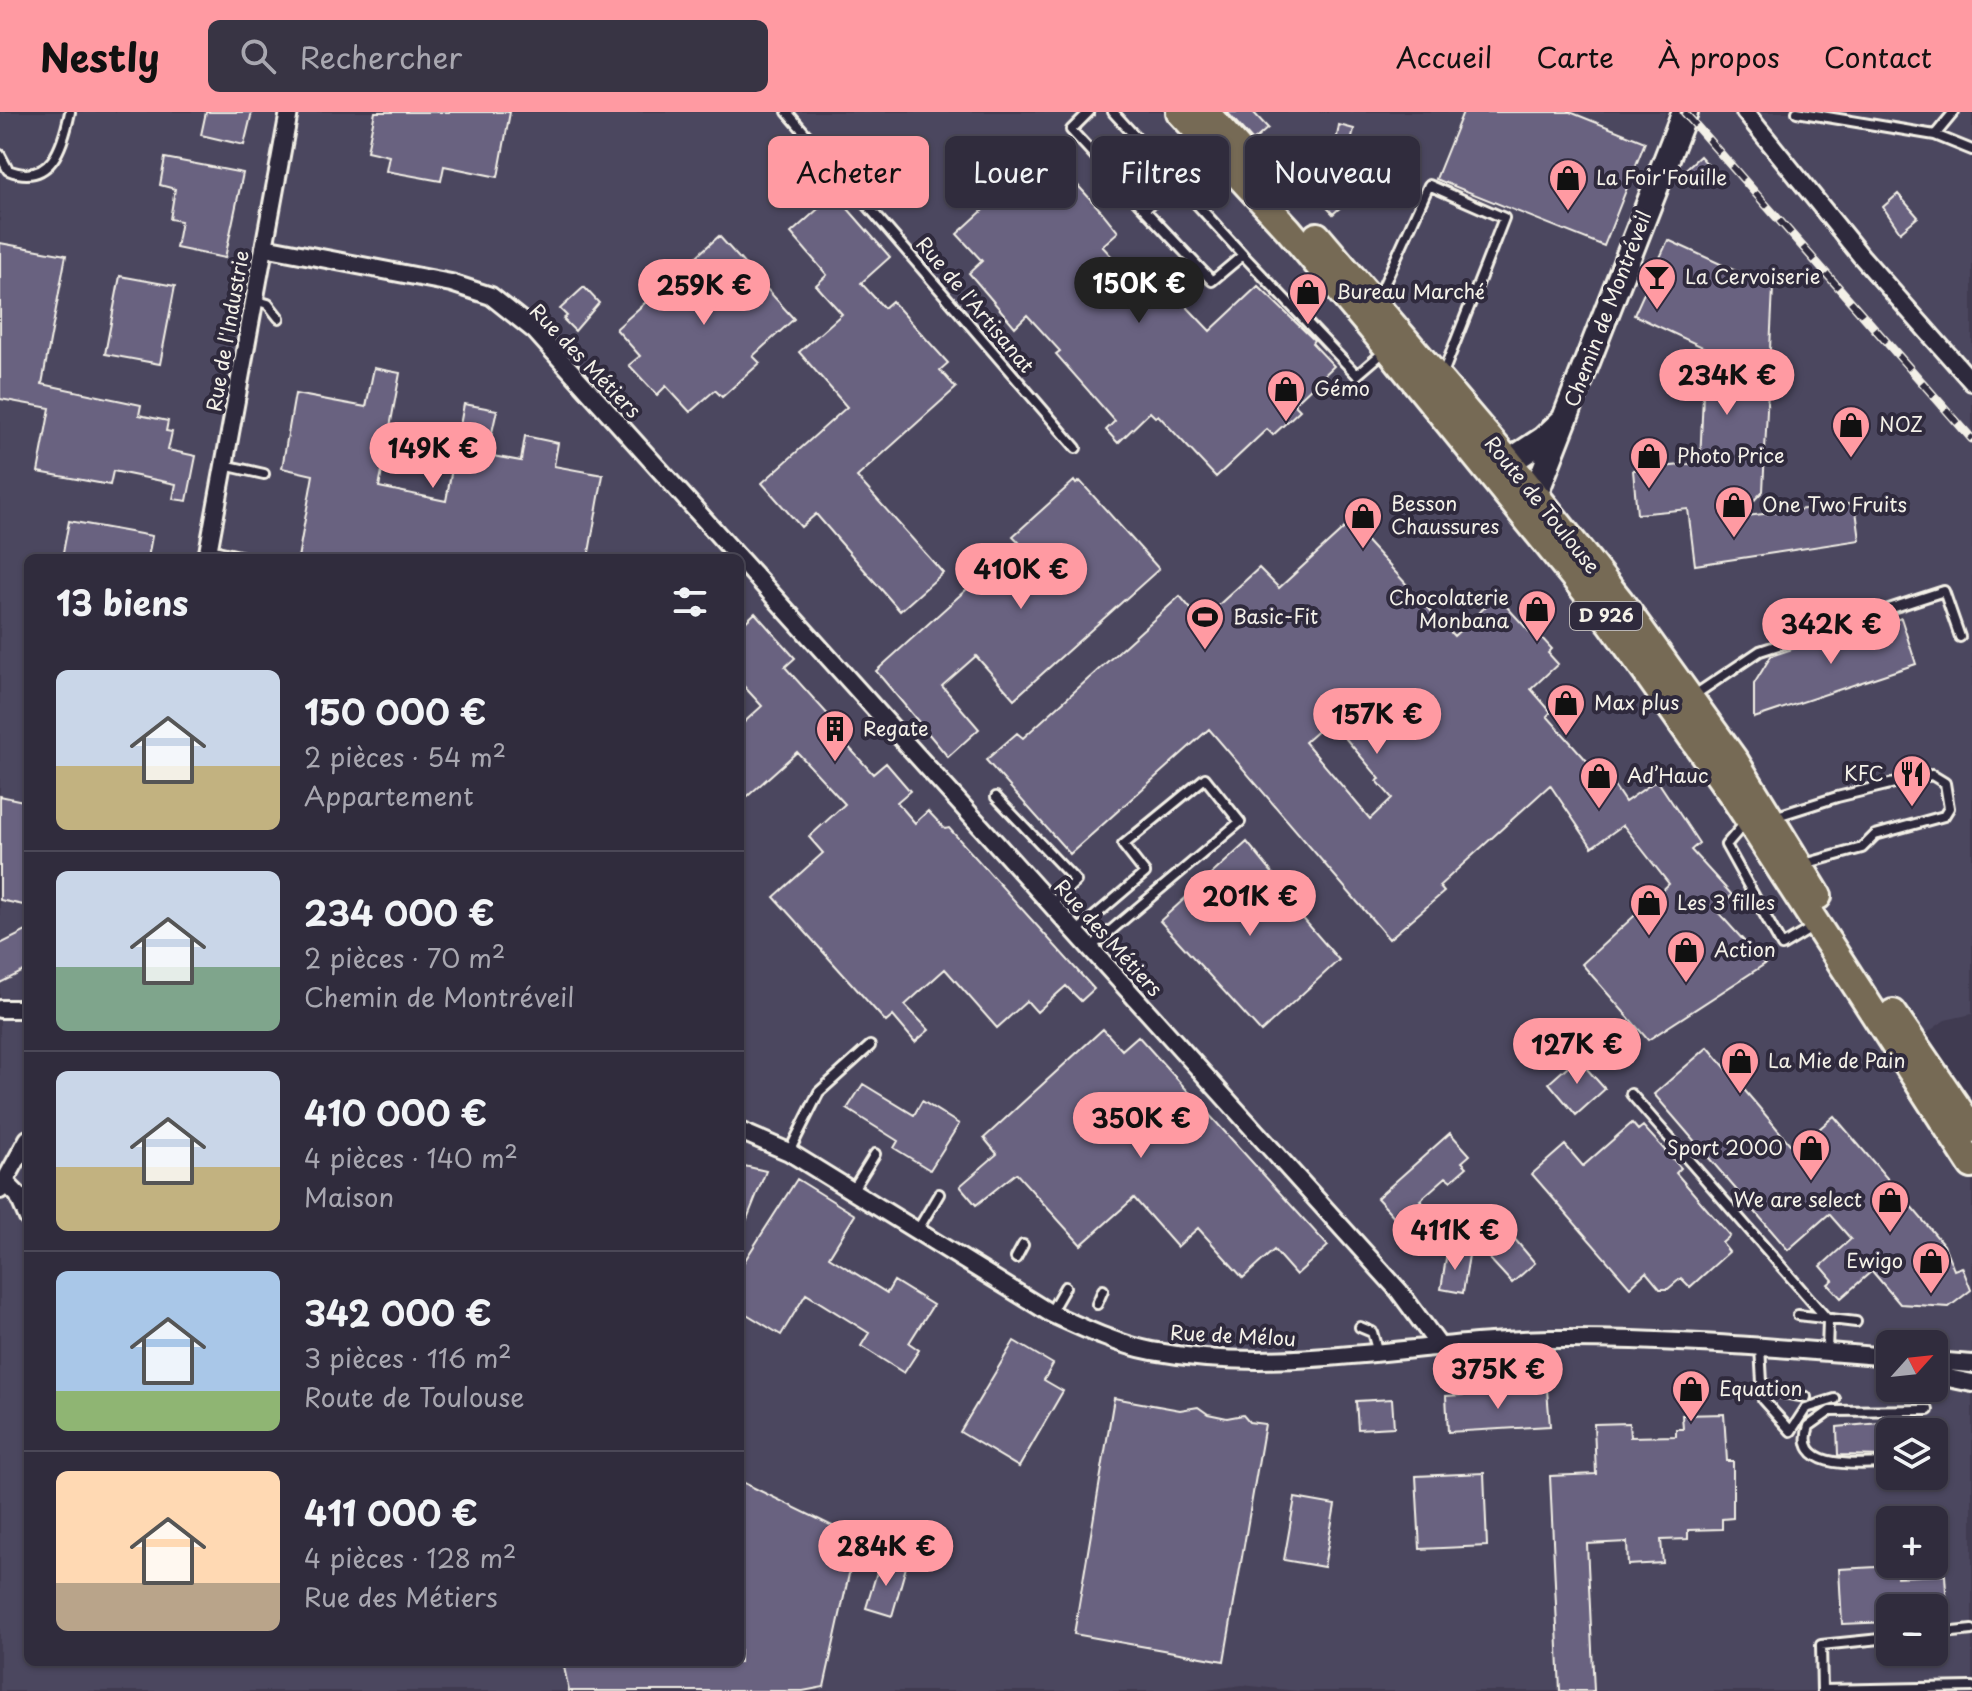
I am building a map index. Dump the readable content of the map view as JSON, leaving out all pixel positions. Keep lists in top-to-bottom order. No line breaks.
{"streets":{"main road":["Chemin de Montréveil","Route de Toulouse","D 926"],"street":["Rue de l'Industrie","Rue des Métiers","Rue de Mélou"],"lane":["Rue de l'Artisanat"]},"crossings":[["Chemin de Montréveil","Route de Toulouse"],["Rue de l'Industrie","Rue des Métiers"],["Rue des Métiers","Rue de Mélou"],["Route de Toulouse","D 926"]],"places":{"shop":["La Foir'Fouille","Bureau Marché","Gémo","NOZ","Photo Price","One Two Fruits","Besson Chaussures","Chocolaterie Monbana","Max plus","Ad’Hauc","Les 3 filles","Action","La Mie de Pain","Sport 2000","We are select","Ewigo","Equation"],"bar":["La Cervoiserie"],"sports":["Basic-Fit"],"building":["Regate"],"restaurant":["KFC"]},"north":"top right","page":{"header":"Nestly","search":"Rechercher","nav":["Accueil","Carte","À propos","Contact"],"chip":["Acheter","Louer","Filtres","Nouveau"],"price":["150K €","259K €","234K €","149K €","410K €","342K €","157K €","201K €","127K €","350K €","411K €","375K €","284K €"],"heading":"13 biens","list":[{"name":"150 000 €","note":"2 pièces · 54 m² · Appartement"},{"name":"234 000 €","note":"2 pièces · 70 m² · Chemin de Montréveil"},{"name":"410 000 €","note":"4 pièces · 140 m² · Maison"},{"name":"342 000 €","note":"3 pièces · 116 m² · Route de Toulouse"},{"name":"411 000 €","note":"4 pièces · 128 m² · Rue des Métiers"}],"map_buttons":["+","−"]}}
